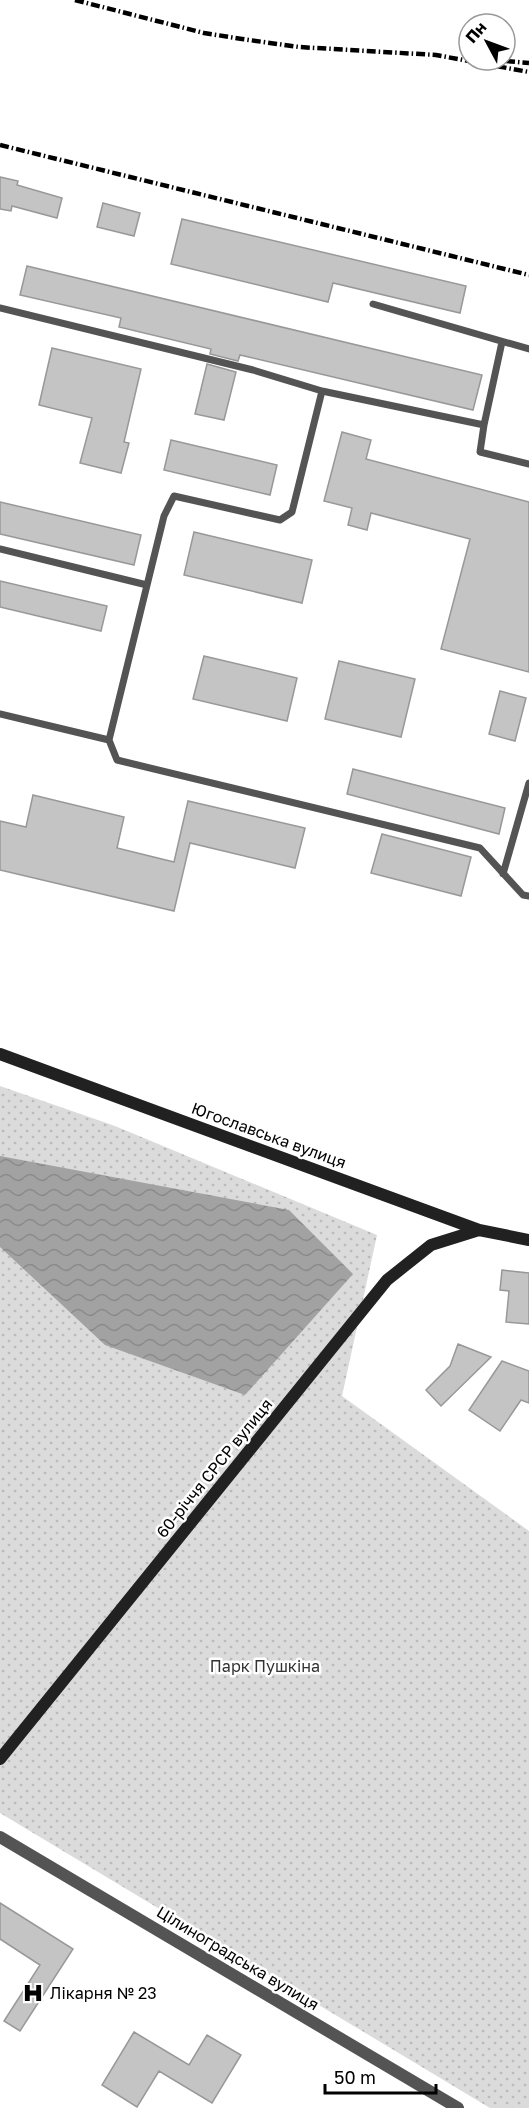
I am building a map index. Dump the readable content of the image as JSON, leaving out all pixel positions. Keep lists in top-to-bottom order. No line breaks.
{"streets":{"main road":["Югославська вулиця","60-річчя СРСР вулиця"],"street":["Цілиноградська вулиця"]},"crossings":[["Югославська вулиця","60-річчя СРСР вулиця"]],"parks":["Парк Пушкіна"],"places":{"hospital":["Лікарня № 23"]},"scale_bar":"50 m","north":"top left"}
